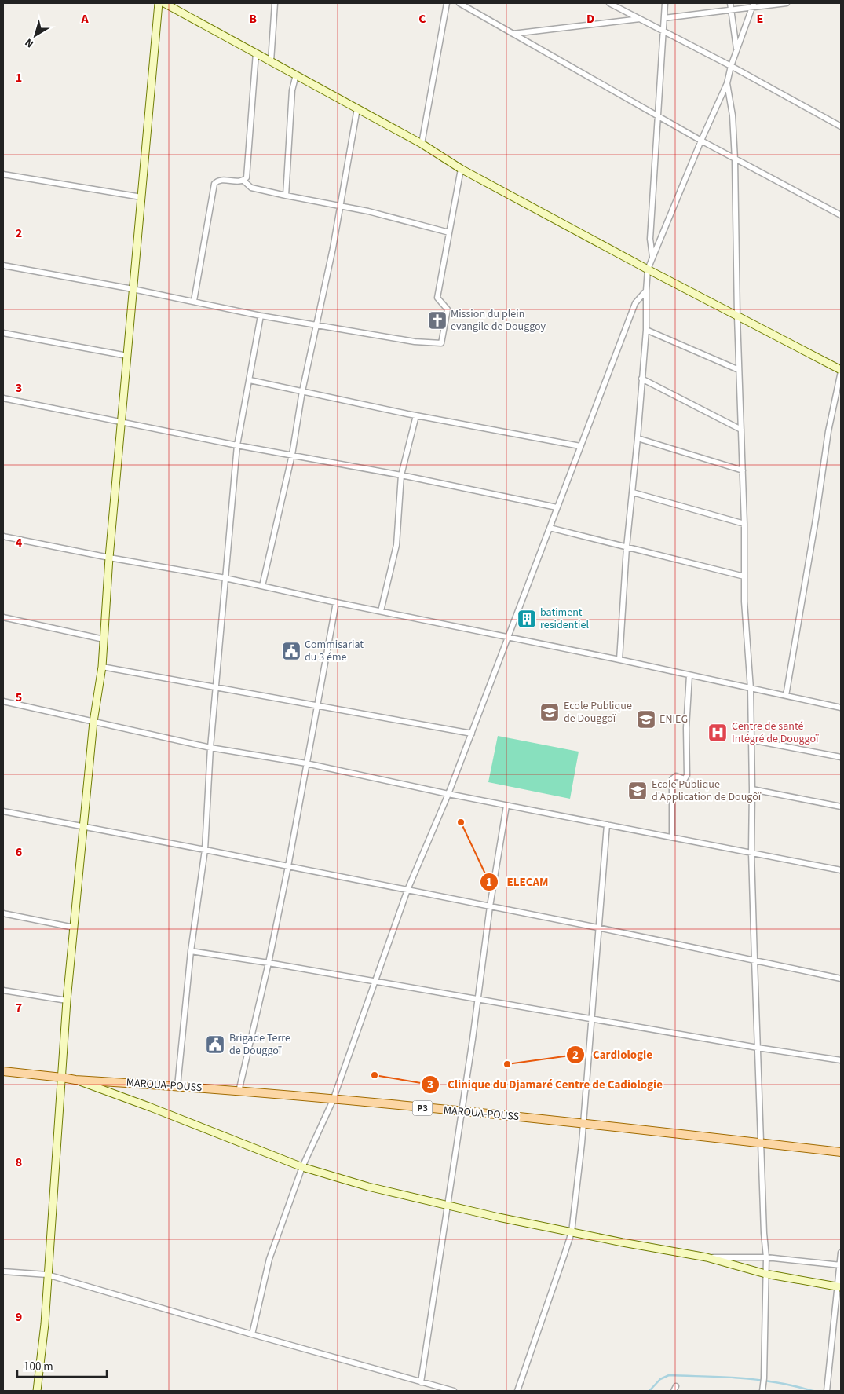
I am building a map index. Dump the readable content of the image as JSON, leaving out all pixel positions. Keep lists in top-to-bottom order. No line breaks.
{"streets":{"main road":["MAROUA-POUSS","P3"]},"places":{"church":["Mission du plein evangile de Douggoy"],"building":["batiment residentiel"],"public building":["Commisariat du 3 éme","Brigade Terre de Douggoï"],"school or university":["Ecole Publique de Douggoï","ENIEG","Ecole Publique d'Application de Dougôï"],"hospital":["Centre de santé Intégré de Douggoï"],"other":["ELECAM","Cardiologie","Clinique du Djamaré Centre de Cadiologie"]},"scale_bar":"100 m","north":"bottom left","grid":{"columns":["A","B","C","D","E"],"rows":["1","2","3","4","5","6","7","8","9"]}}
